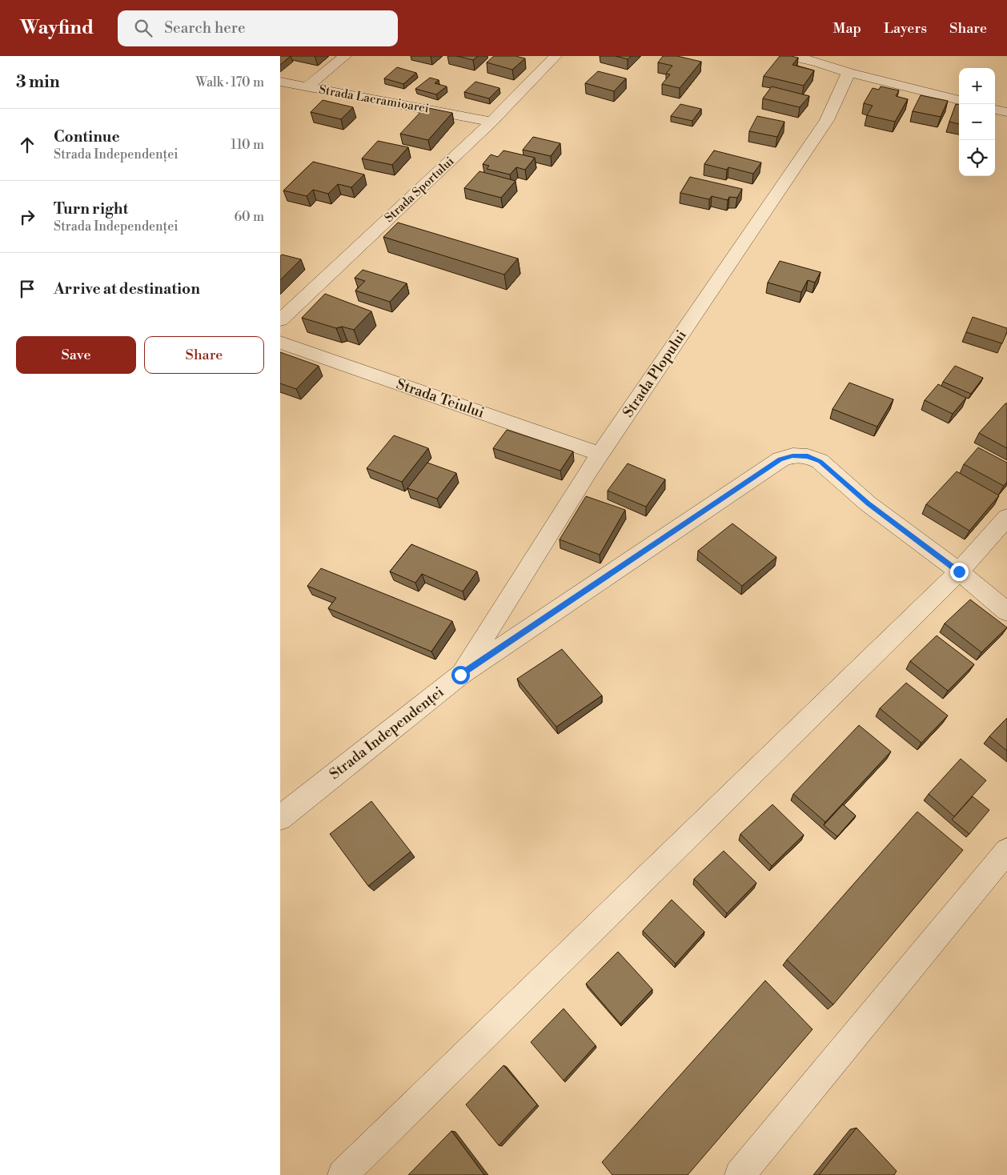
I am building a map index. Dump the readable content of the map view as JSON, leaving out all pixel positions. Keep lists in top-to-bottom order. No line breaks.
{"streets":{"street":["Strada Lacramioarei","Strada Sportului","Strada Plopului","Strada Teiului","Strada Independenței"]},"crossings":[["Strada Lacramioarei","Strada Sportului"],["Strada Plopului","Strada Teiului"],["Strada Plopului","Strada Independenței"]],"page":{"header":"Wayfind","search":"Search here","nav":["Map","Layers","Share"],"heading":["3 min","Walk · 170 m"],"map_buttons":["+","−"],"list":[["Continue","Strada Independenței","110 m"],["Turn right","Strada Independenței","60 m"],"Arrive at destination"],"buttons":["Save","Share"]}}
